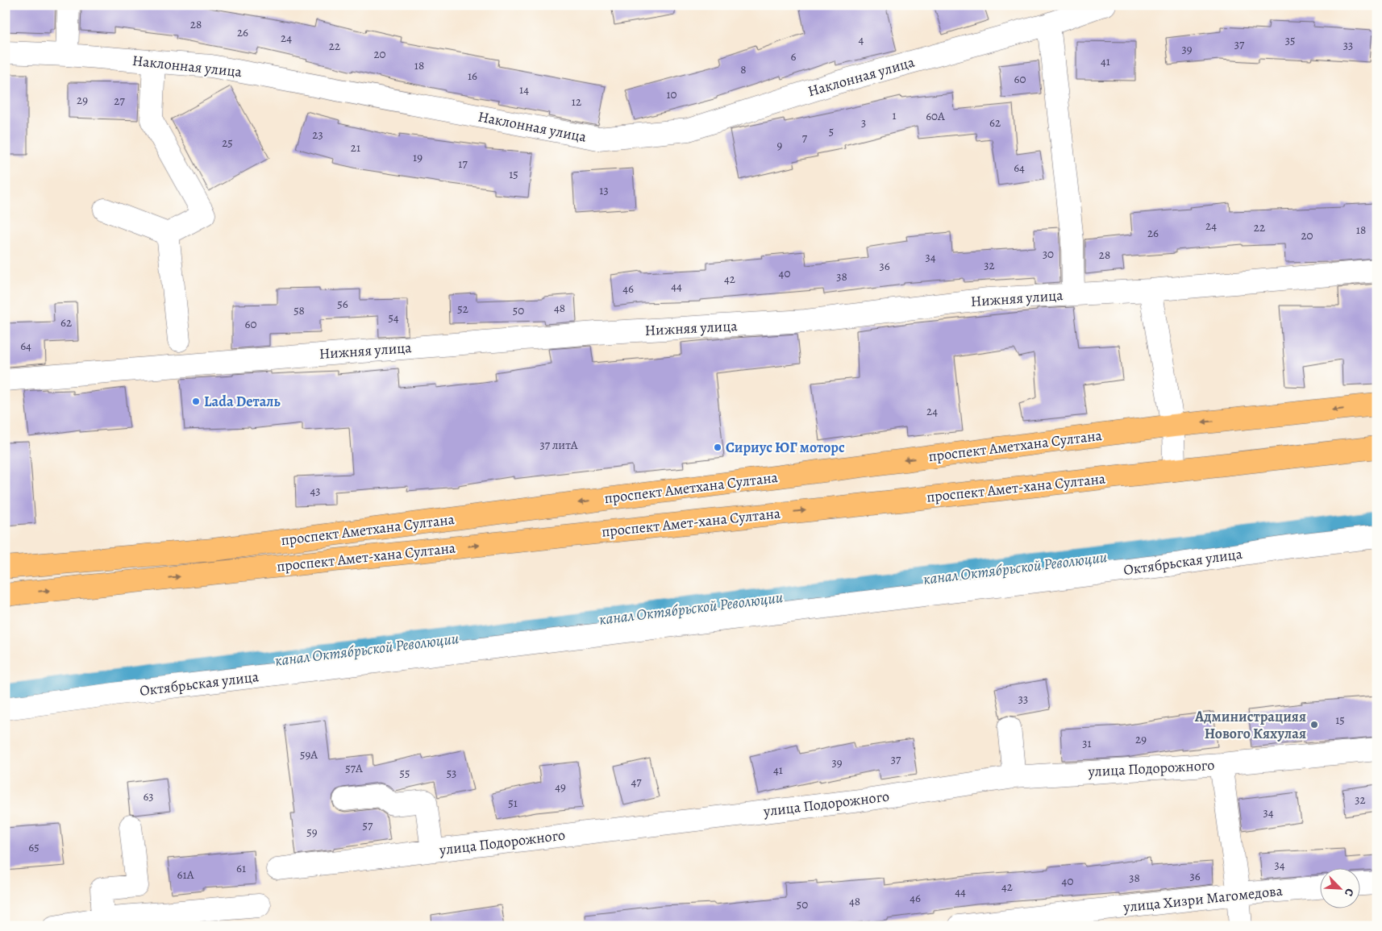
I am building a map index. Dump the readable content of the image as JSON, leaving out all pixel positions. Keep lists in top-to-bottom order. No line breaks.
{"streets":{"main road":["проспект Аметхана Султана","проспект Амет-хана Султана"],"street":["Наклонная улица","Нижняя улица","Октябрьская улица","улица Подорожного","улица Хизри Магомедова"]},"one_way":["проспект Аметхана Султана","проспект Амет-хана Султана"],"water":["канал Октябрьской Революции"],"places":["Lada Dеталь","Сириус ЮГ моторс","Администрацияя Нового Кяхулая"],"house_numbers":["28","26","24","4","35","37","33","22","39","20","6","41","18","8","16","60","14","10","29","27","12","1","60А","3","62","5","23","7","25","9","21","19","17","64","15","13","24","22","18","26","20","30","28","34","32","36","40","38","42","44","46","56","48","52","58","50","54","62","60","64","24","37 литА","43","33","15","29","31","59А","37","39","57А","41","55","53","47","49","63","32","51","34","57","59","65","34","61","61А","36","38","40","42","44","46","48","50"],"north":"bottom right"}
